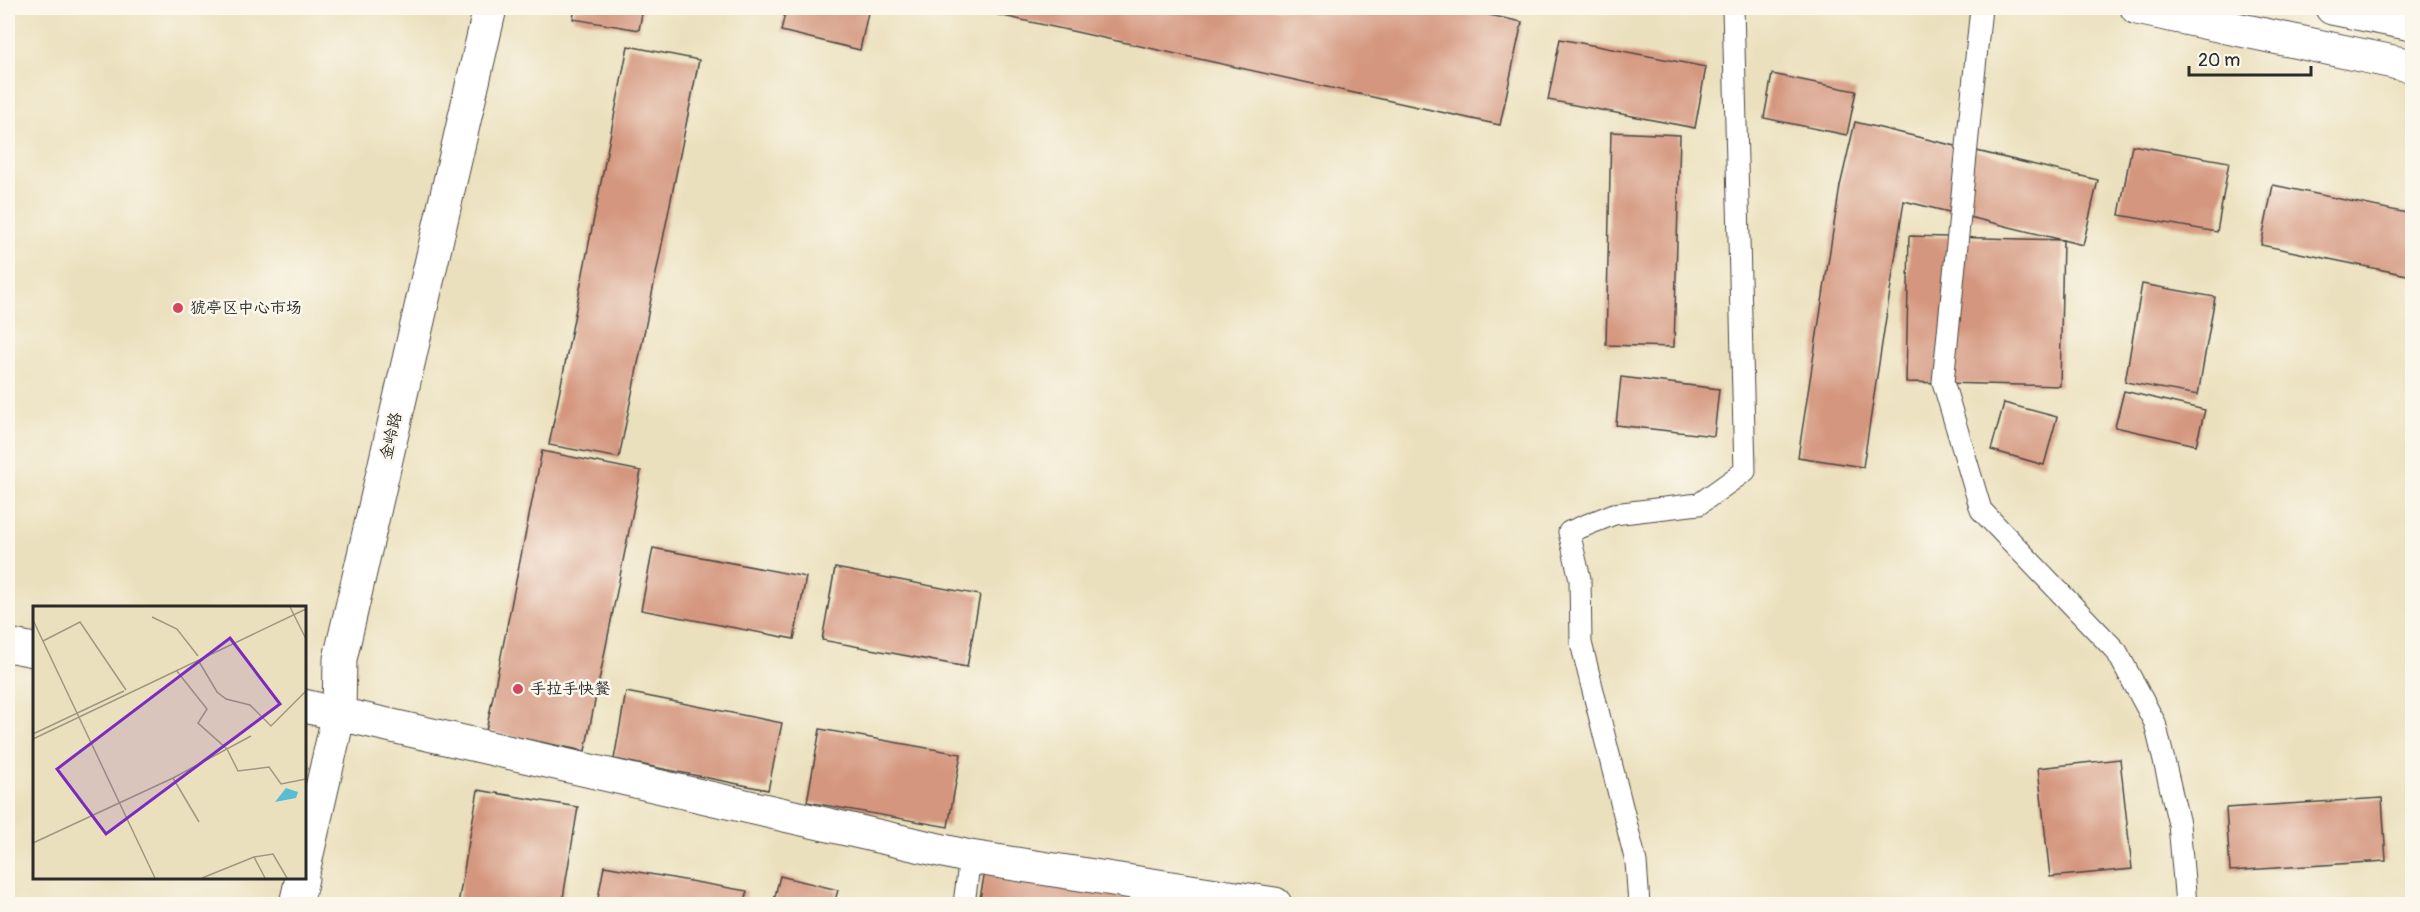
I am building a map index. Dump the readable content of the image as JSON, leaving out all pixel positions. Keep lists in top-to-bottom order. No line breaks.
{"streets":{"main road":["金岭路"]},"places":["猇亭区中心市场","手拉手快餐"],"scale_bar":"20 m"}
